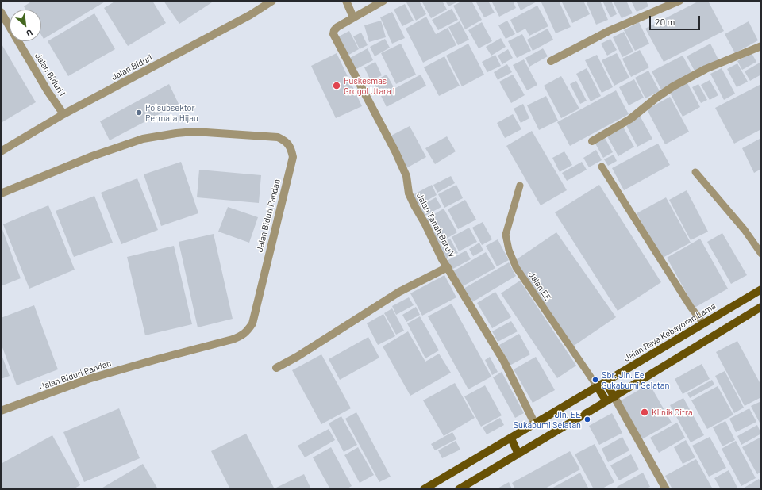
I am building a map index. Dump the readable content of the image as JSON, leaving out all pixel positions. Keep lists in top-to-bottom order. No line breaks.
{"streets":{"main road":["Jalan Raya Kebayoran Lama"],"street":["Jalan Biduri","Jalan Biduri I","Jalan Biduri Pandan","Jalan Tanah Baru V"],"lane":["Jalan EE"]},"crossings":[["Jalan Biduri","Jalan Biduri I"],["Jalan Tanah Baru V","Jalan Raya Kebayoran Lama"],["Jalan EE","Jalan Raya Kebayoran Lama"]],"places":["Puskesmas Grogol Utara I","Polsubsektor Permata Hijau","Sbr. Jln. Ee Sukabumi Selatan","Klinik Citra","Jln. EE Sukabumi Selatan"],"scale_bar":"20 m","north":"bottom right"}
